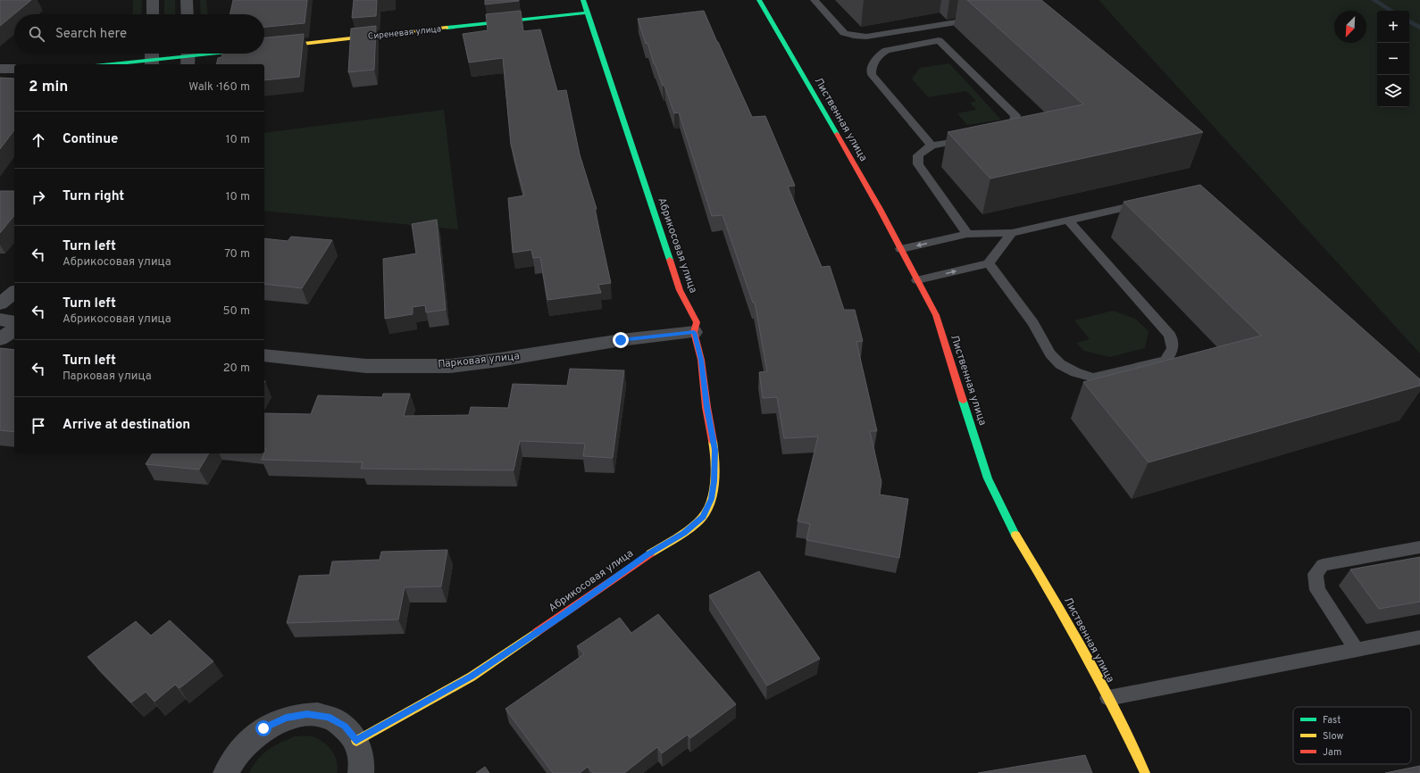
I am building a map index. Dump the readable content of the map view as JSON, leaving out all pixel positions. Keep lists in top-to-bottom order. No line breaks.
{"streets":{"street":["Сиреневая улица","Лиственная улица","Абрикосовая улица","Парковая улица"]},"crossings":[["Сиреневая улица","Абрикосовая улица"],["Абрикосовая улица","Парковая улица"]],"legend":["Fast","Slow","Jam"],"north":"bottom left","page":{"map_buttons":["+","−"],"search":"Search here","heading":["2 min","Walk · 160 m"],"list":[["Continue","10 m"],["Turn right","10 m"],["Turn left","Абрикосовая улица","70 m"],["Turn left","Абрикосовая улица","50 m"],["Turn left","Парковая улица","20 m"],"Arrive at destination"]}}
